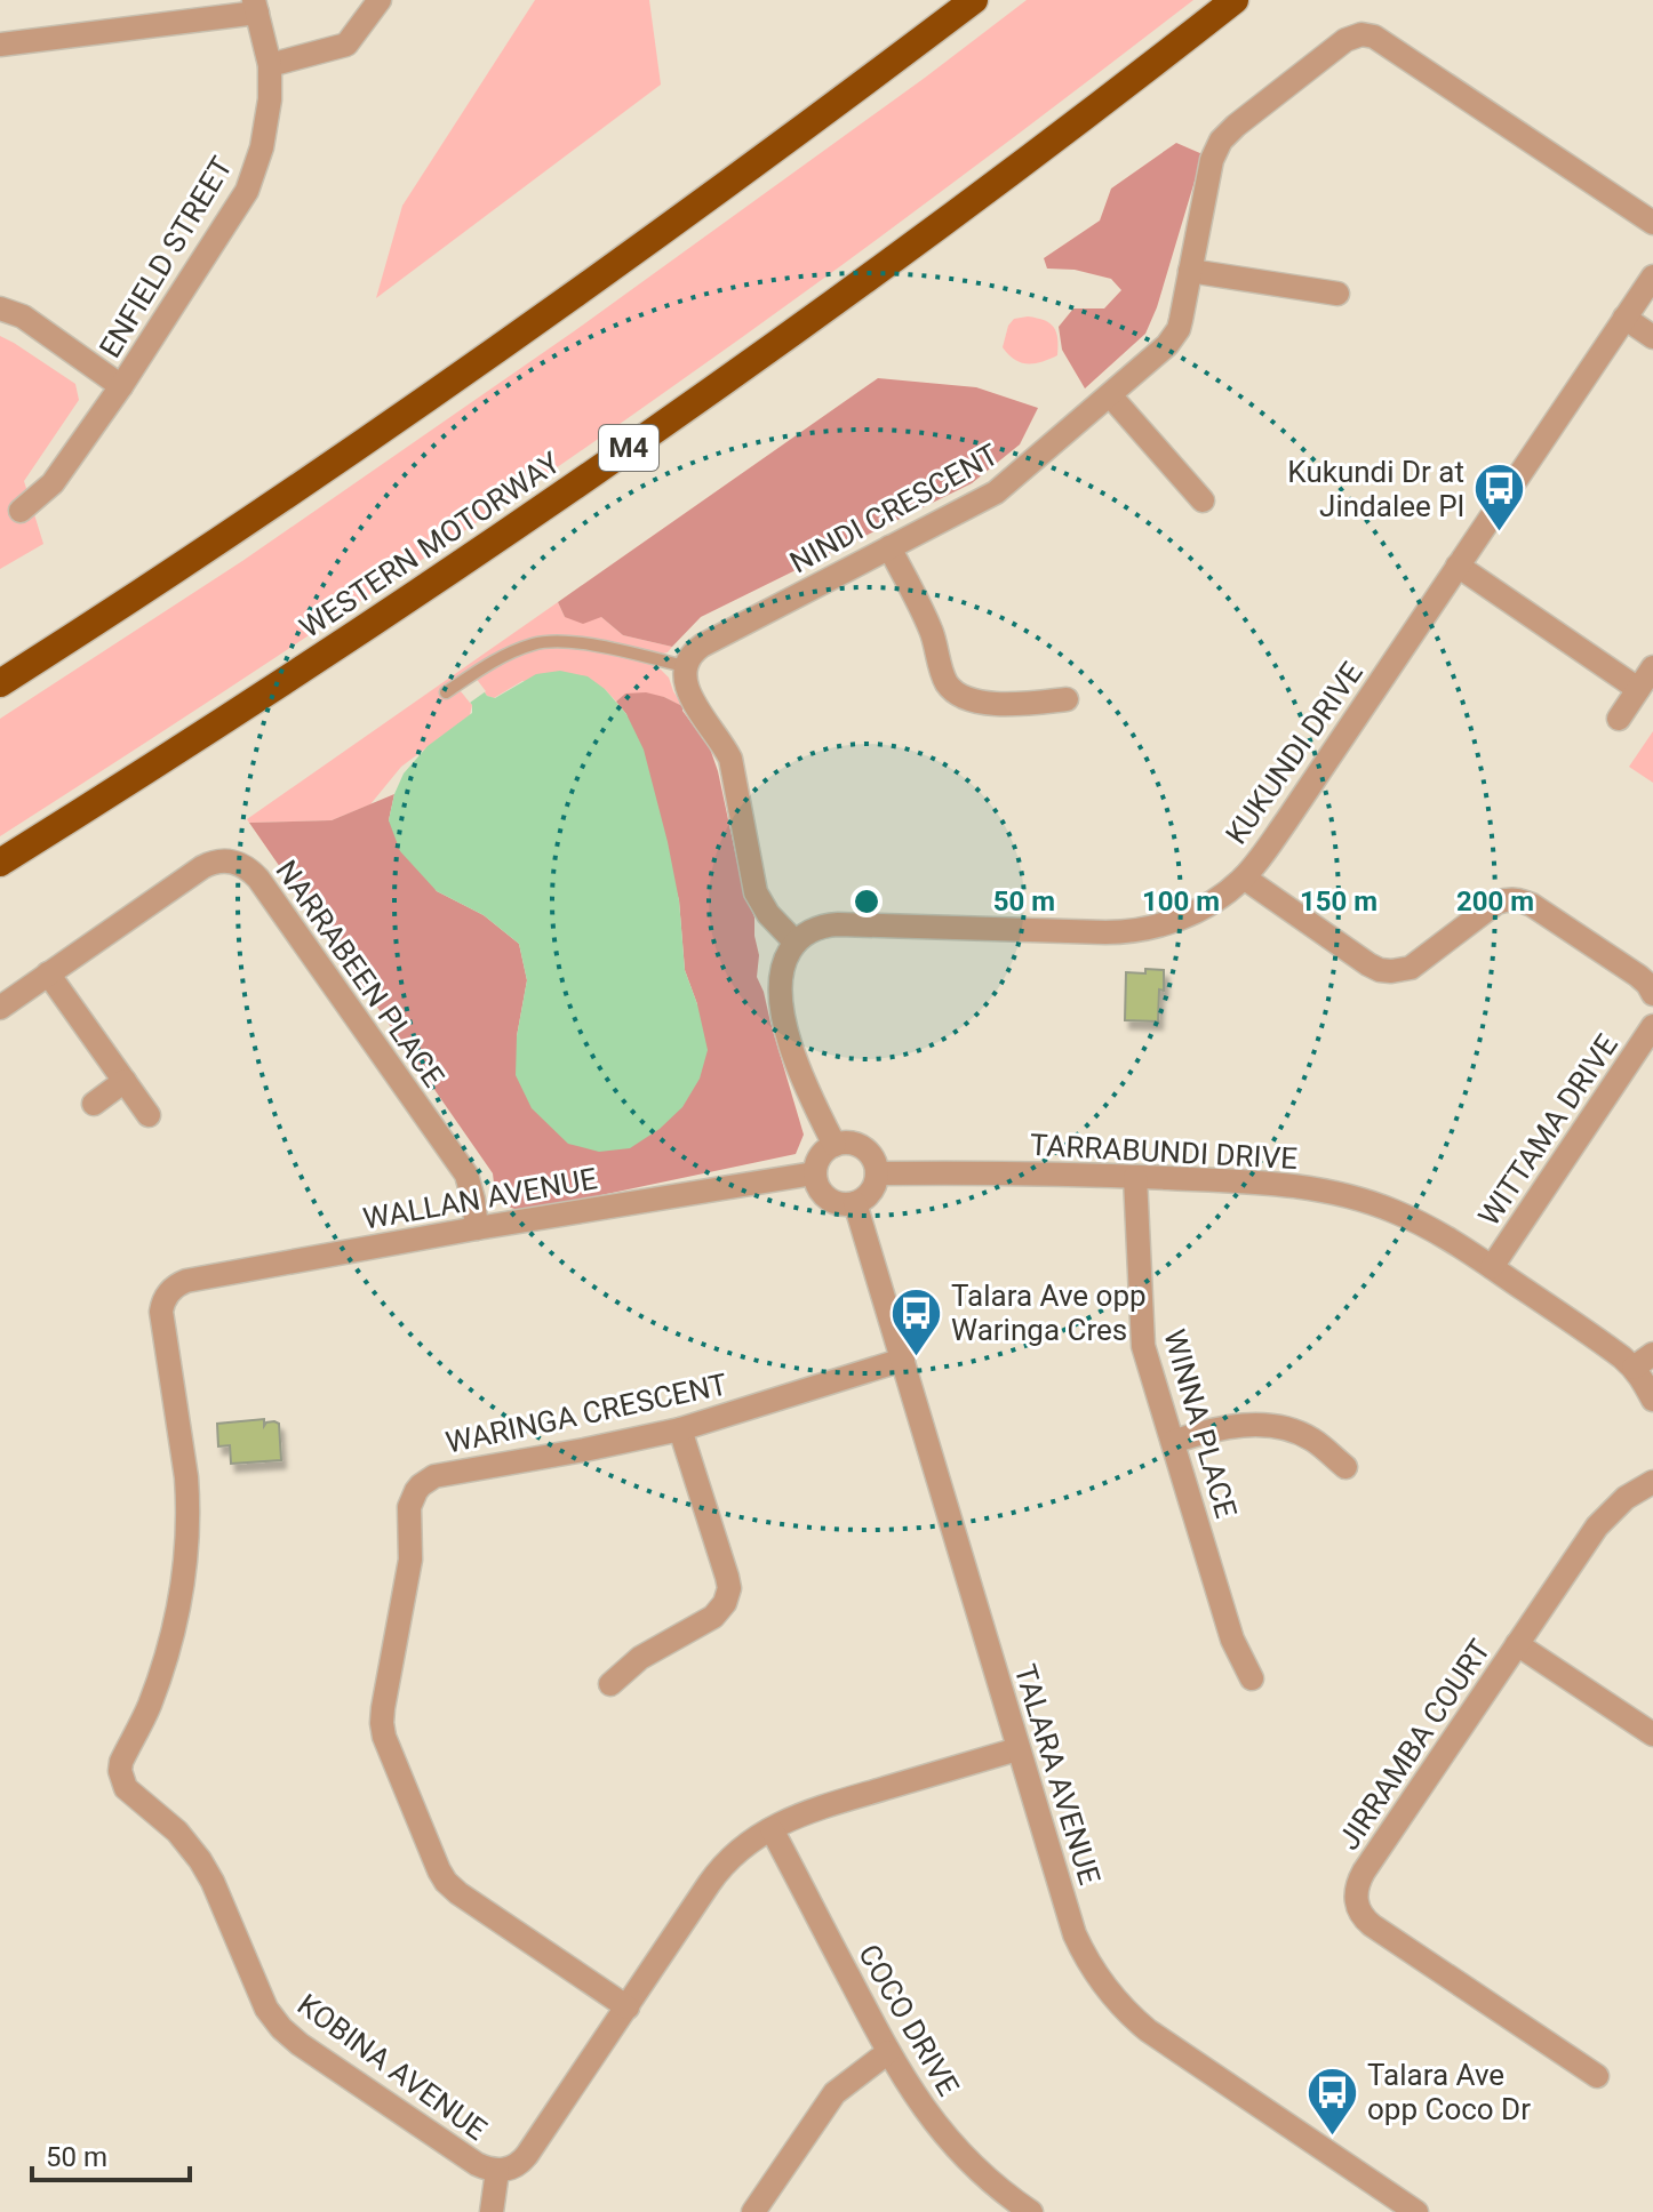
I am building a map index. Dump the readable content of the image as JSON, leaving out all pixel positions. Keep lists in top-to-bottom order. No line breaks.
{"streets":{"highway":["M4","WESTERN MOTORWAY"],"street":["ENFIELD STREET","NINDI CRESCENT","KUKUNDI DRIVE","NARRABEEN PLACE","WITTAMA DRIVE","TARRABUNDI DRIVE","WALLAN AVENUE","WARINGA CRESCENT","WINNA PLACE","JIRRAMBA COURT","TALARA AVENUE","COCO DRIVE","KOBINA AVENUE"]},"crossings":[["NARRABEEN PLACE","WALLAN AVENUE"],["WITTAMA DRIVE","TARRABUNDI DRIVE"],["TARRABUNDI DRIVE","WALLAN AVENUE"],["TARRABUNDI DRIVE","WINNA PLACE"],["TARRABUNDI DRIVE","TALARA AVENUE"],["WALLAN AVENUE","TALARA AVENUE"],["WALLAN AVENUE","KOBINA AVENUE"],["WARINGA CRESCENT","TALARA AVENUE"],["WARINGA CRESCENT","KOBINA AVENUE"],["TALARA AVENUE","KOBINA AVENUE"],["COCO DRIVE","KOBINA AVENUE"]],"places":{"bus stop":["Kukundi Dr at Jindalee Pl","Talara Ave opp Waringa Cres","Talara Ave opp Coco Dr"]},"scale_bar":"50 m","rings":["50 m","100 m","150 m","200 m"]}
